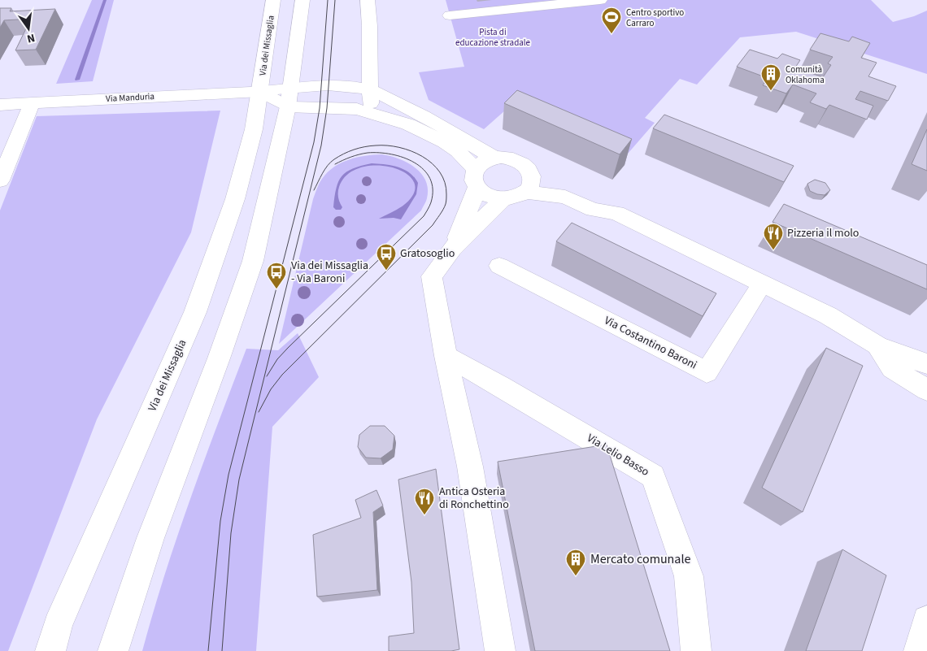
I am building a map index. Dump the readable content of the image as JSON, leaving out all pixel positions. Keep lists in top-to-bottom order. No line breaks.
{"streets":{"street":["Via dei Missaglia","Via Manduria","Via Costantino Baroni","Via Lelio Basso"]},"crossings":[["Via dei Missaglia","Via Manduria"]],"parks":["Pista di educazione stradale"],"places":{"sports":["Centro sportivo Carraro"],"building":["Comunità Oklahoma","Mercato comunale"],"restaurant":["Pizzeria il molo","Antica Osteria di Ronchettino"],"bus stop":["Gratosoglio","Via dei Missaglia - Via Baroni"]},"north":"bottom"}
